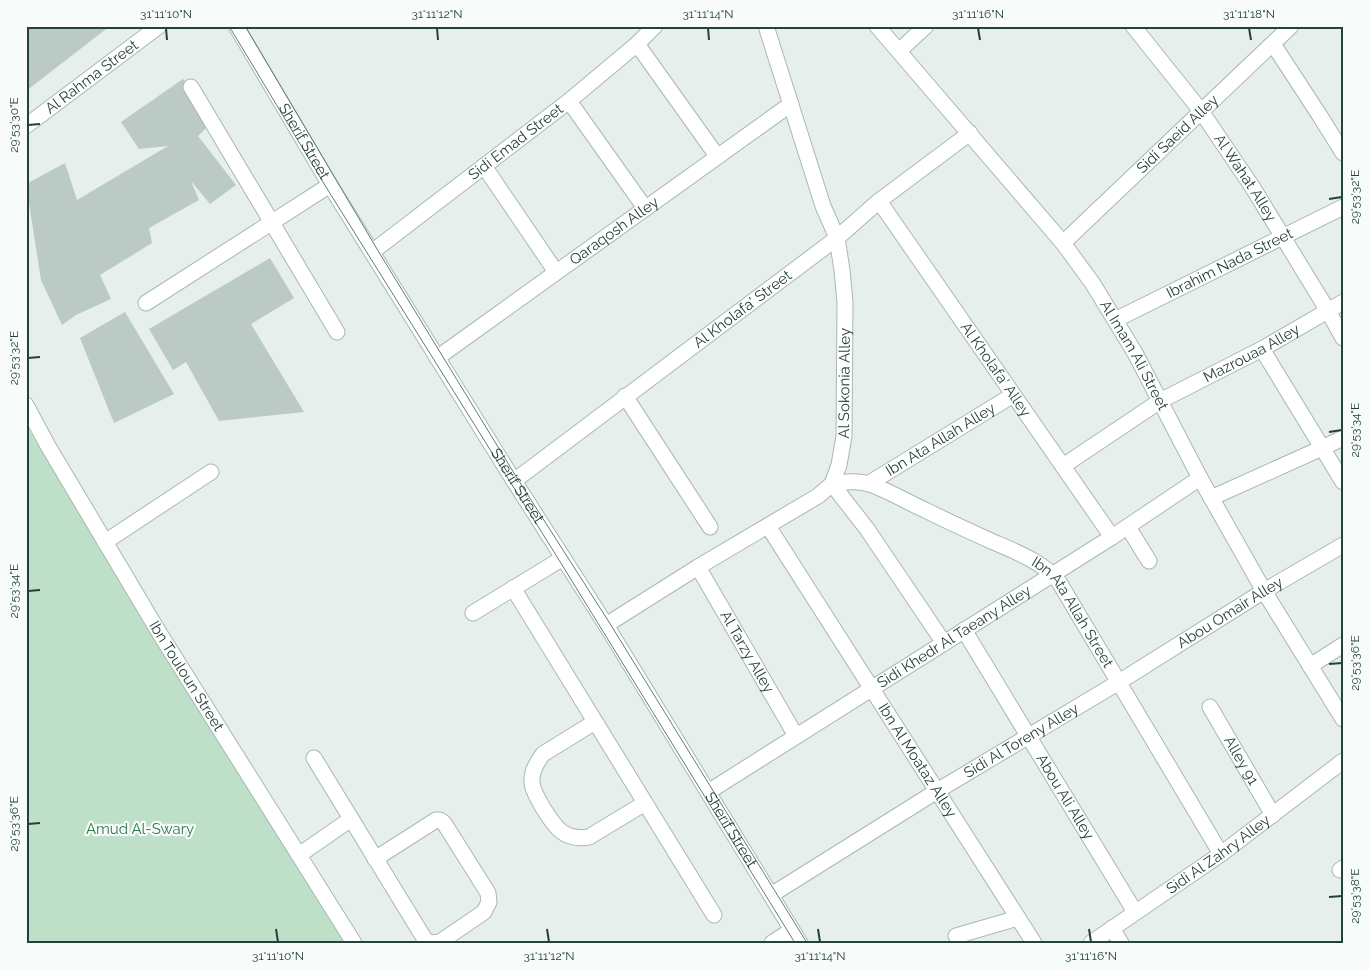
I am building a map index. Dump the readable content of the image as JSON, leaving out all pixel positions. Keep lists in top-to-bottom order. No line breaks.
{"streets":{"street":["Al Rahma Street","Sidi Saeid Alley","Sherif Street","Sidi Emad Street","Al Wahat Alley","Qaraqosh Alley","Ibrahim Nada Street","Al Kholafa' Street","Mazrouaa Alley","Al Imam Ali Street","Al Kholafa' Alley","Al Sokonia Alley","Ibn Ata Allah Alley","Abou Omair Alley","Ibn Ata Allah Street","Sidi Khedr Al Taeany Alley","Al Tarzy Alley","Ibn Touloun Street","Sidi Al Toreny Alley","Ibn Al Moataz Alley","Alley 91","Abou Ali Alley","Sidi Al Zahry Alley"]},"crossings":[["Sidi Saeid Alley","Al Wahat Alley"],["Sidi Saeid Alley","Al Imam Ali Street"],["Sherif Street","Sidi Emad Street"],["Sherif Street","Qaraqosh Alley"],["Sherif Street","Al Kholafa' Street"],["Sherif Street","Sidi Khedr Al Taeany Alley"],["Sherif Street","Sidi Al Toreny Alley"],["Al Wahat Alley","Ibrahim Nada Street"],["Al Wahat Alley","Mazrouaa Alley"],["Qaraqosh Alley","Al Sokonia Alley"],["Ibrahim Nada Street","Al Imam Ali Street"],["Al Kholafa' Street","Al Imam Ali Street"],["Al Kholafa' Street","Al Kholafa' Alley"],["Al Kholafa' Street","Al Sokonia Alley"],["Mazrouaa Alley","Al Imam Ali Street"],["Mazrouaa Alley","Al Kholafa' Alley"],["Al Imam Ali Street","Abou Omair Alley"],["Al Imam Ali Street","Sidi Khedr Al Taeany Alley"],["Al Kholafa' Alley","Ibn Ata Allah Alley"],["Al Kholafa' Alley","Sidi Khedr Al Taeany Alley"],["Al Sokonia Alley","Ibn Ata Allah Street"],["Ibn Ata Allah Alley","Ibn Ata Allah Street"],["Abou Omair Alley","Ibn Ata Allah Street"],["Abou Omair Alley","Sidi Al Toreny Alley"],["Ibn Ata Allah Street","Sidi Khedr Al Taeany Alley"],["Ibn Ata Allah Street","Sidi Al Toreny Alley"],["Ibn Ata Allah Street","Sidi Al Zahry Alley"],["Sidi Khedr Al Taeany Alley","Al Tarzy Alley"],["Sidi Khedr Al Taeany Alley","Ibn Al Moataz Alley"],["Sidi Khedr Al Taeany Alley","Abou Ali Alley"],["Sidi Al Toreny Alley","Ibn Al Moataz Alley"],["Sidi Al Toreny Alley","Abou Ali Alley"],["Alley 91","Sidi Al Zahry Alley"],["Abou Ali Alley","Sidi Al Zahry Alley"]],"parks":["Amud Al-Swary"],"coordinates":["31°11'10\"N","31°11'12\"N","31°11'14\"N","31°11'16\"N","31°11'18\"N","29°53'30\"E","29°53'32\"E","29°53'34\"E","29°53'36\"E","29°53'38\"E"]}
